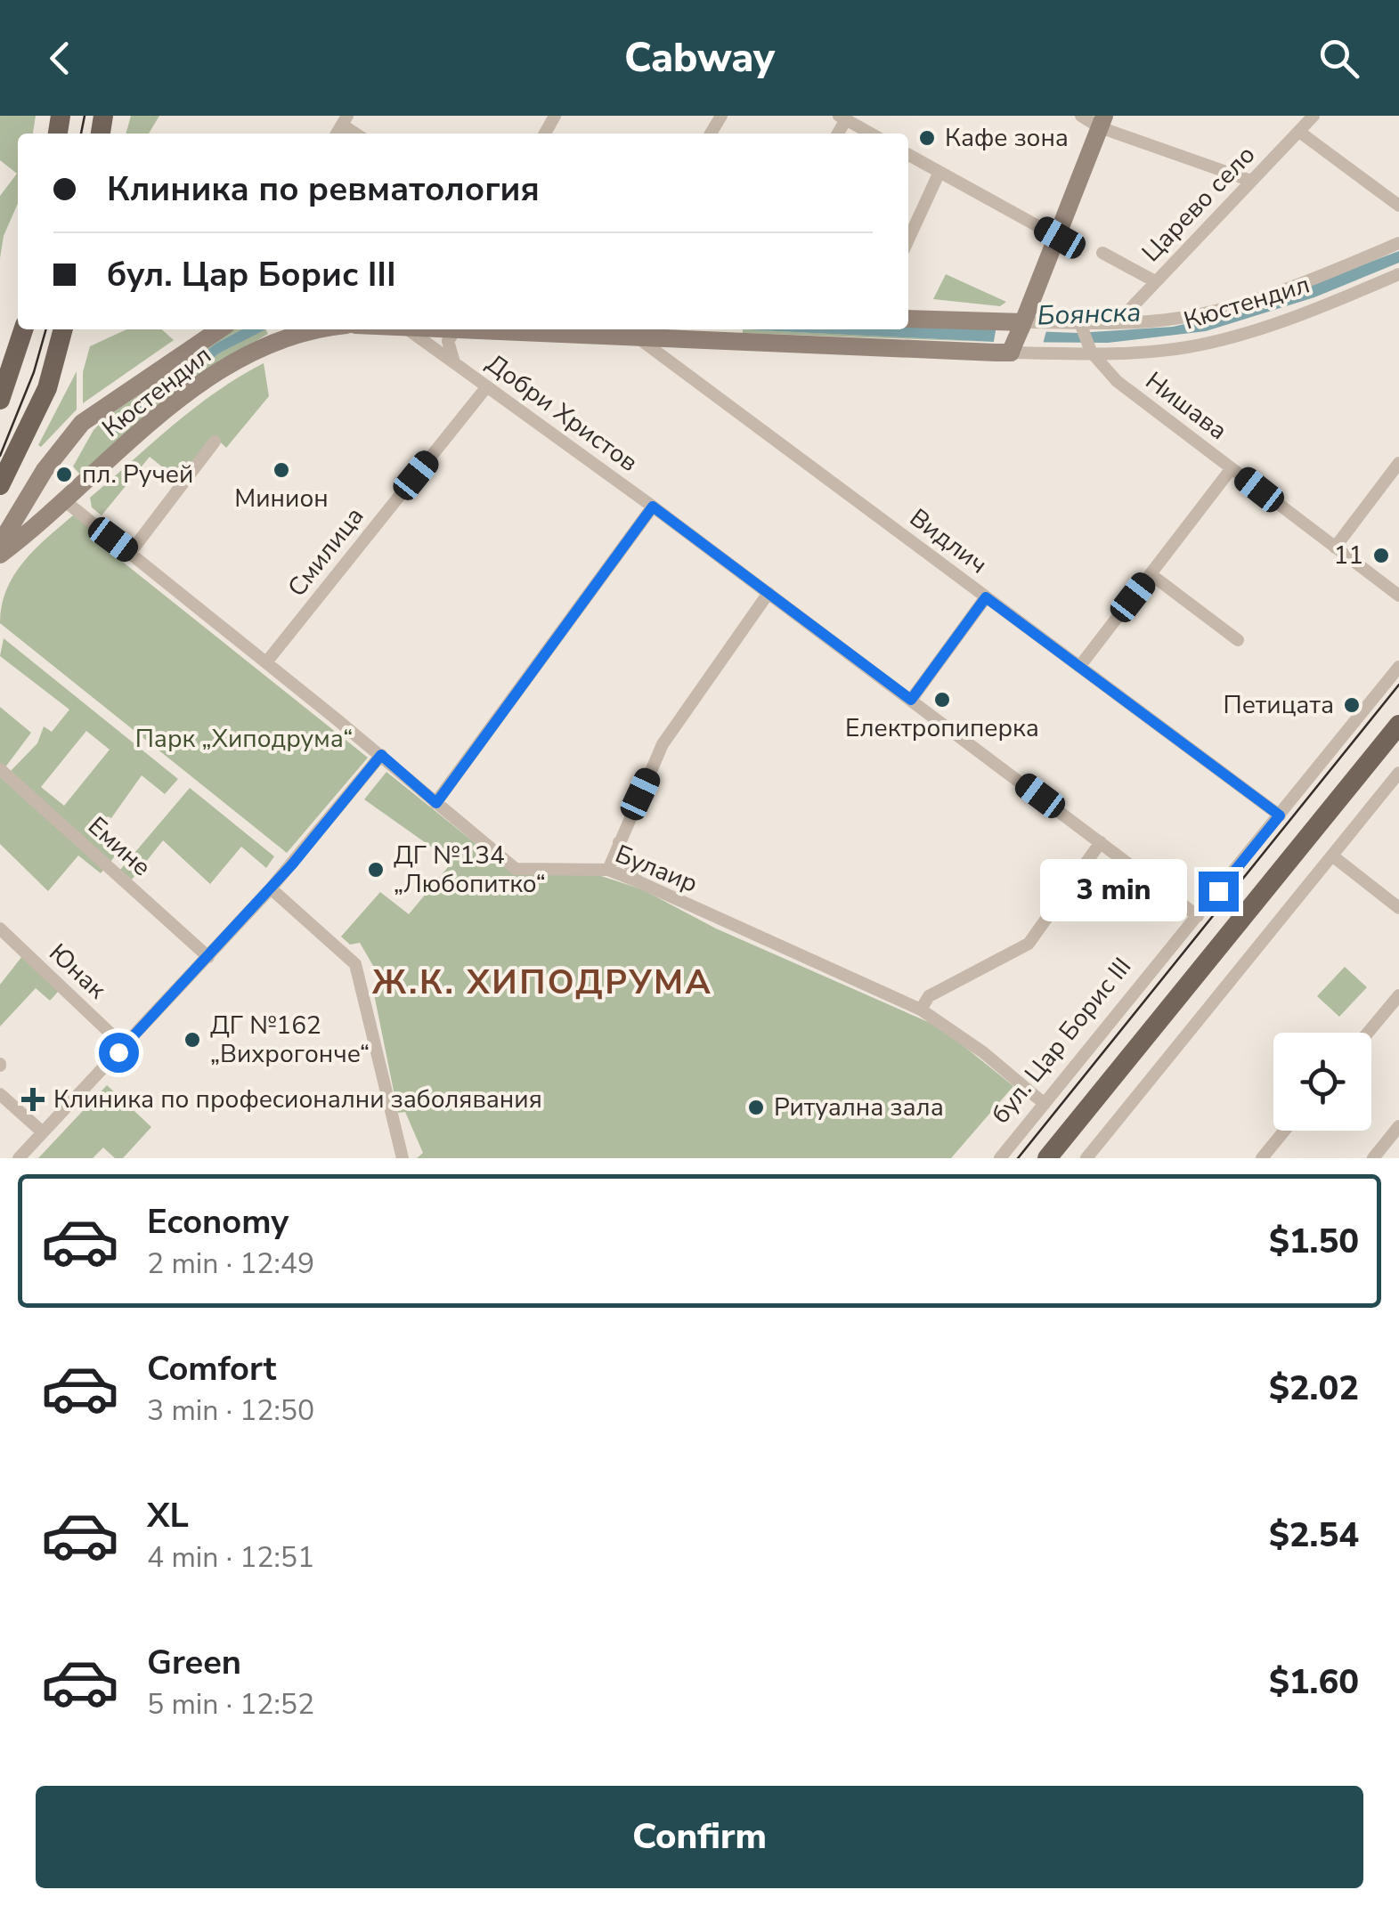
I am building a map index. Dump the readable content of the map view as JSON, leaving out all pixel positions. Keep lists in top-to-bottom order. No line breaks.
{"streets":{"street":["Царево село","Кюстендил","Нишава","Добри Христов","Видлич","Смилица","Емине","Булаир","Юнак","бул. Цар Борис III"]},"crossings":[["Царево село","Кюстендил"],["Кюстендил","Нишава"],["Кюстендил","Видлич"],["Кюстендил","Булаир"],["Добри Христов","Смилица"],["Добри Христов","бул. Цар Борис III"],["Видлич","бул. Цар Борис III"],["Смилица","Булаир"],["Булаир","бул. Цар Борис III"]],"districts":["Ж.К. ХИПОДРУМА"],"water":["Боянска"],"parks":["Парк „Хиподрума“"],"places":{"other":["Кафе зона","Минион","пл. Ручей","11","Електропиперка","Петицата","ДГ №134 „Любопитко“","ДГ №162 „Вихрогонче“","Ритуална зала"],"health":["Клиника по професионални заболявания"]},"page":{"header":"Cabway","banner":["Клиника по ревматология","бул. Цар Борис III"],"bubble":"3 min","list":[{"name":"Economy","note":"2 min · 12:49","value":"$1.50"},{"name":"Comfort","note":"3 min · 12:50","value":"$2.02"},{"name":"XL","note":"4 min · 12:51","value":"$2.54"},{"name":"Green","note":"5 min · 12:52","value":"$1.60"}],"buttons":"Confirm"}}
